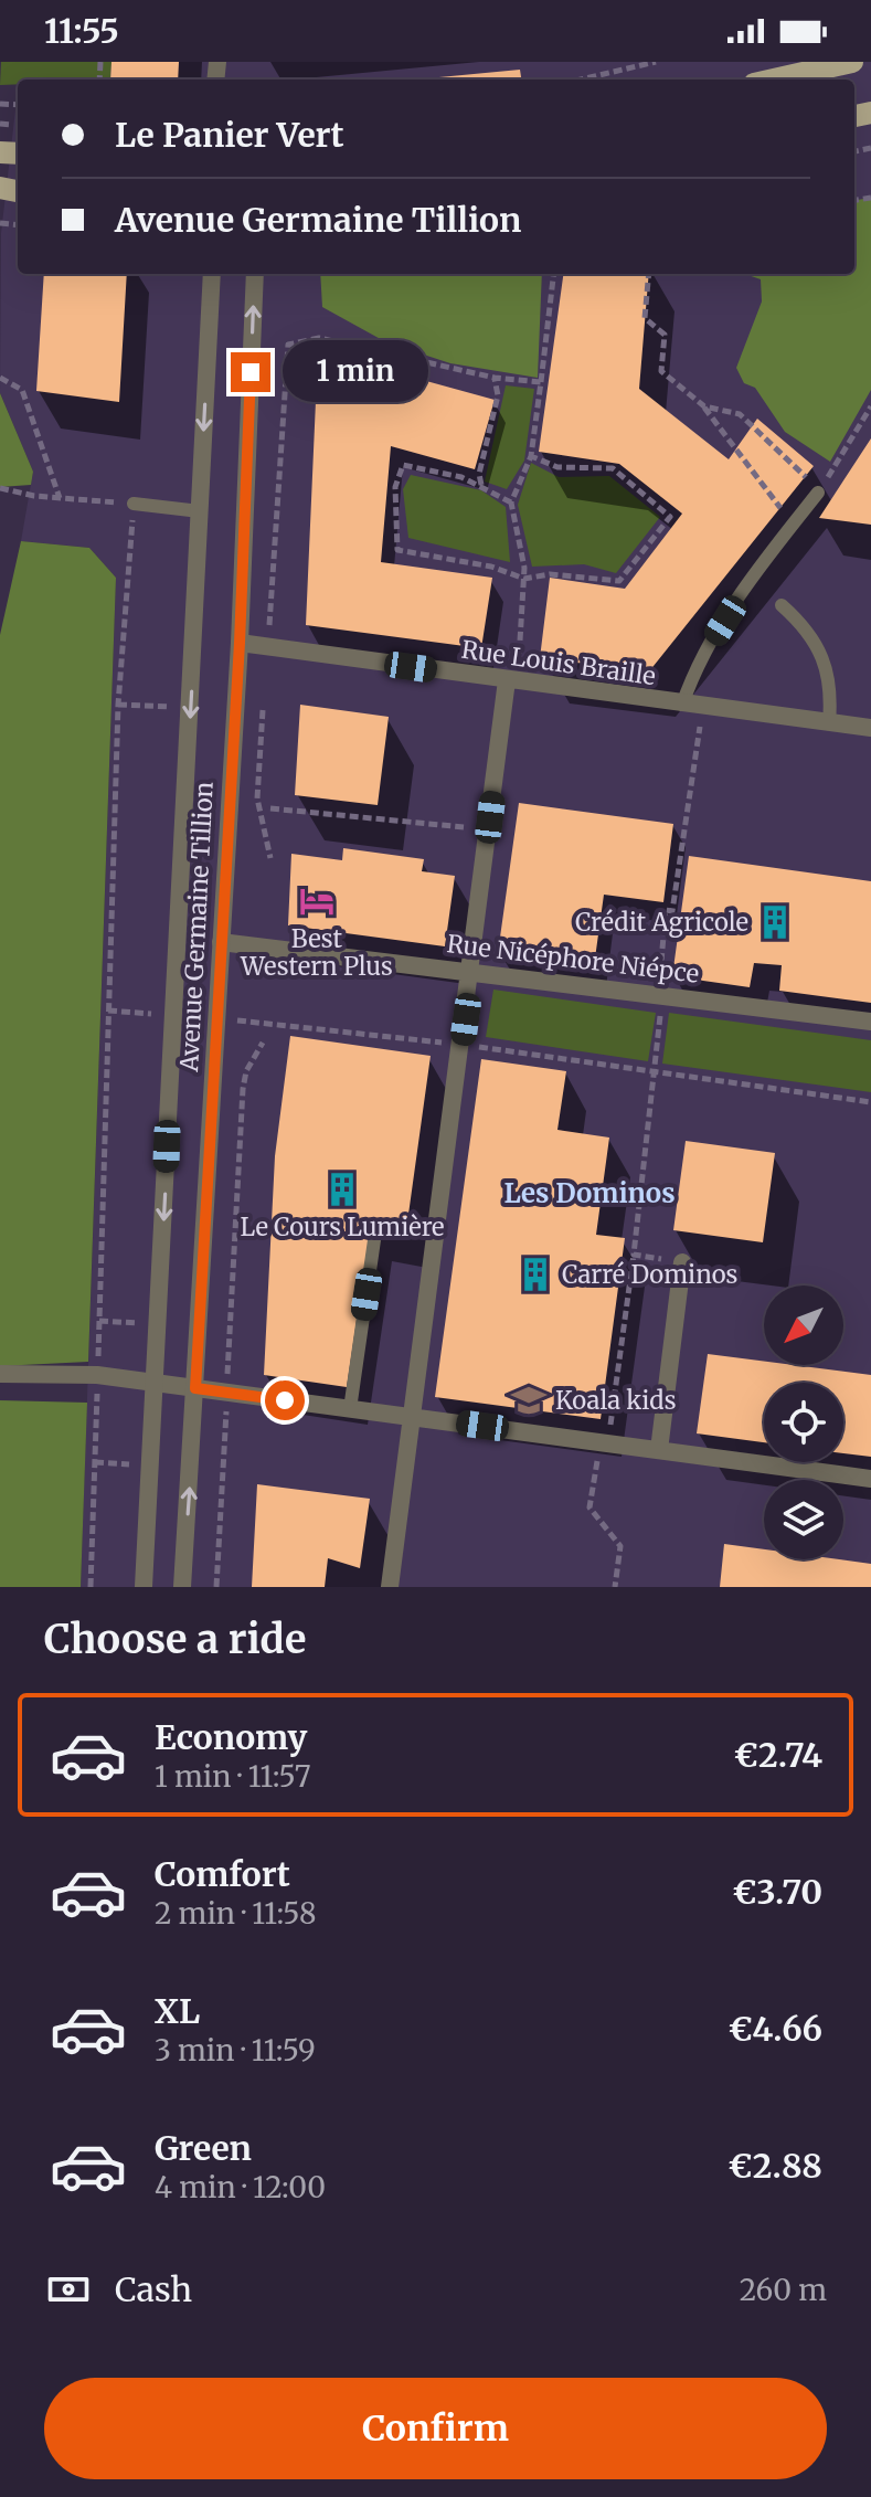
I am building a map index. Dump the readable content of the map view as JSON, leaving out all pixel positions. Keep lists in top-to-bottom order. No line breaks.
{"streets":{"street":["Rue Louis Braille","Avenue Germaine Tillion","Rue Nicéphore Niépce"]},"crossings":[["Rue Louis Braille","Avenue Germaine Tillion"],["Avenue Germaine Tillion","Rue Nicéphore Niépce"]],"districts":["Les Dominos"],"places":{"hotel":["Best Western Plus"],"building":["Crédit Agricole","Le Cours Lumière","Carré Dominos"],"school or university":["Koala kids"]},"north":"bottom left","page":{"status":"11:55","banner":["Le Panier Vert","Avenue Germaine Tillion"],"bubble":"1 min","heading":"Choose a ride","list":[{"name":"Economy","note":"1 min · 11:57","value":"€2.74"},{"name":"Comfort","note":"2 min · 11:58","value":"€3.70"},{"name":"XL","note":"3 min · 11:59","value":"€4.66"},{"name":"Green","note":"4 min · 12:00","value":"€2.88"}],"pay":["Cash","260 m"],"buttons":"Confirm"}}
